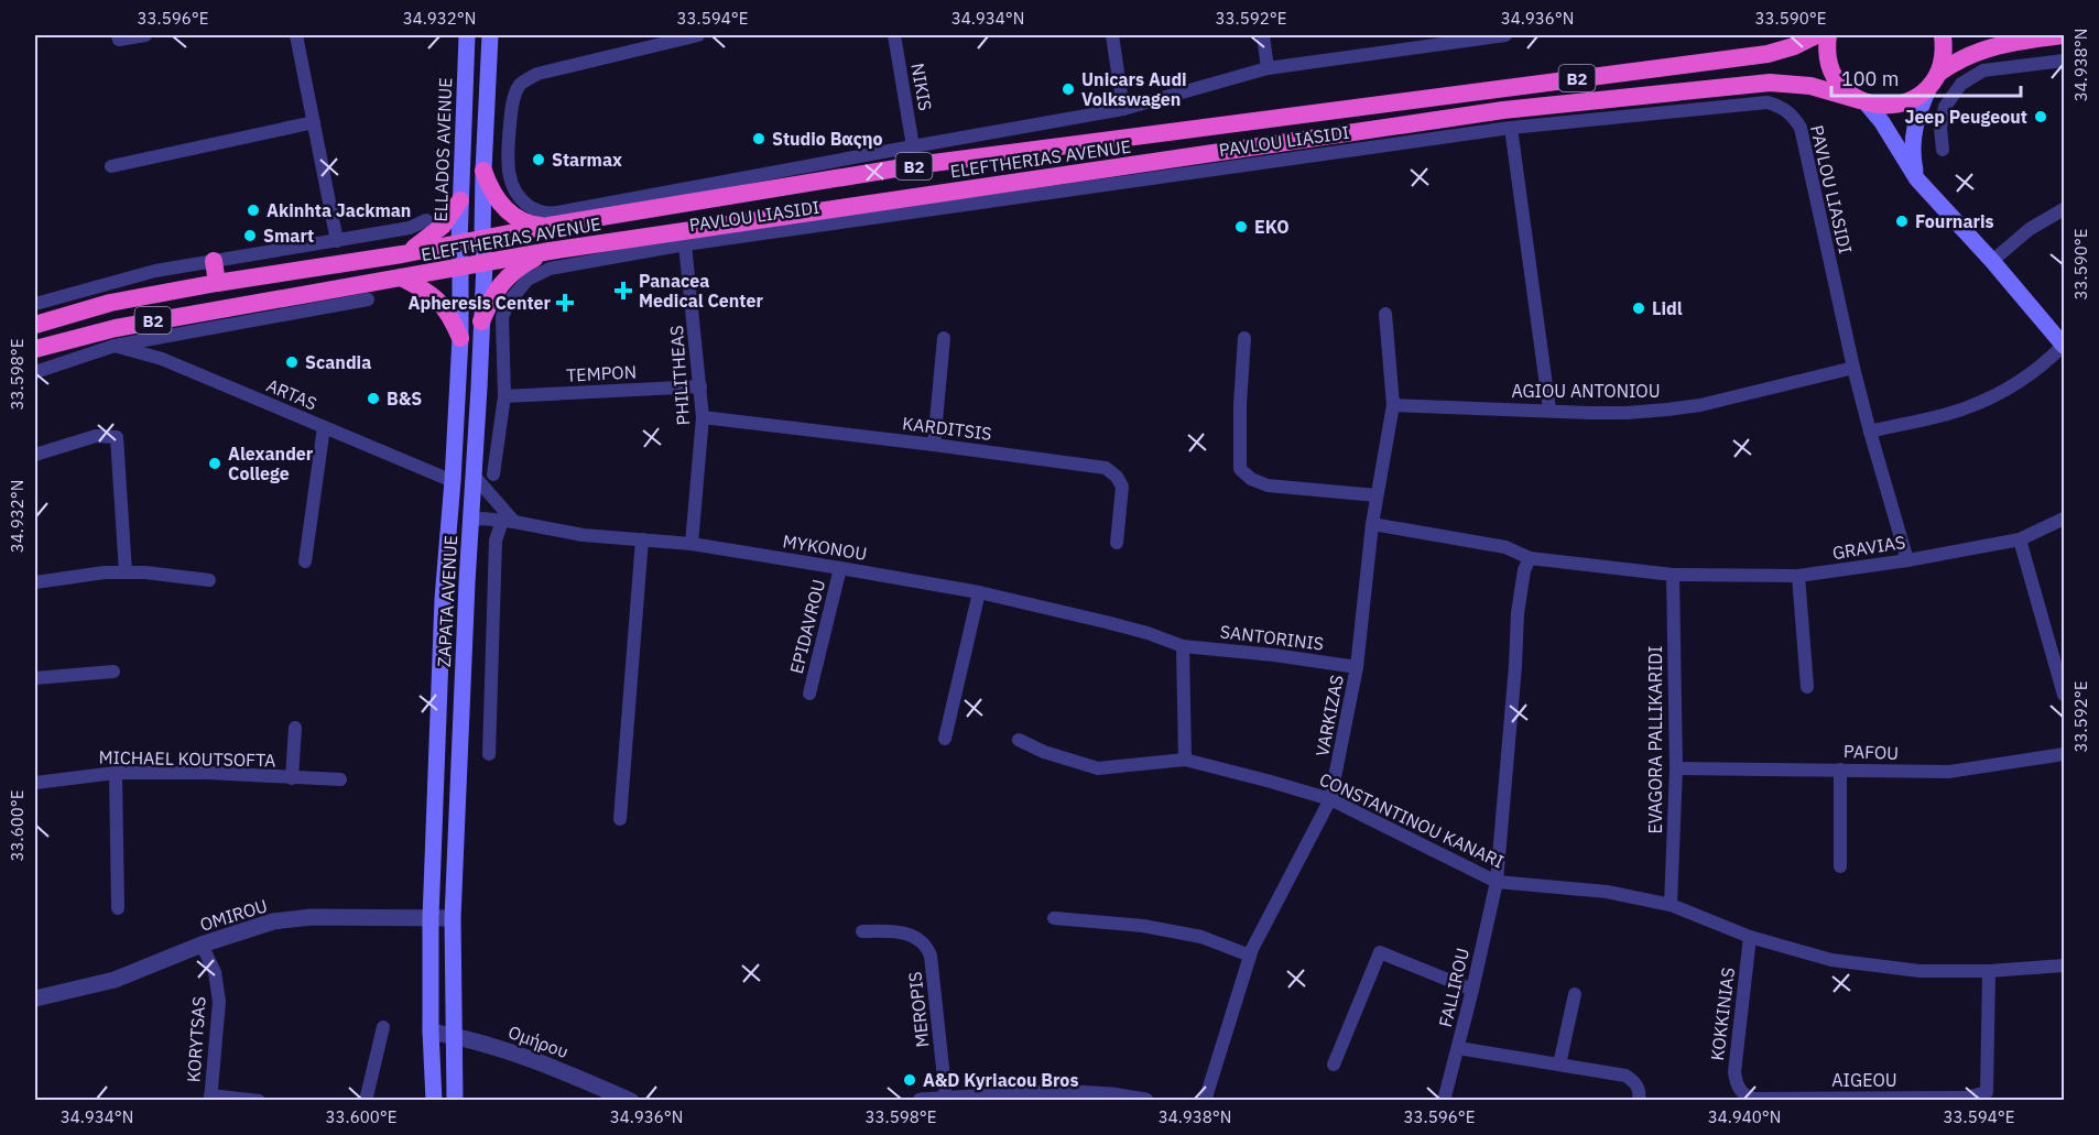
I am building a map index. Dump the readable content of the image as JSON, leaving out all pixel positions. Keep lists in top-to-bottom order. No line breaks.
{"streets":{"highway":["B2","ELEFTHERIAS AVENUE"],"main road":["ELLADOS AVENUE","ZAPATA AVENUE"],"street":["NIKIS","PAVLOU LIASIDI","TEMPON","PHILITHEAS","AGIOU ANTONIOU","ARTAS","KARDITSIS","MYKONOU","GRAVIAS","EPIDAVROU","SANTORINIS","VARKIZAS","EVAGORA PALLIKARIDI","PAFOU","MICHAEL KOUTSOFTA","CONSTANTINOU KANARI","OMIROU","FALLIROU","MEROPIS","KOKKINIAS","KORYTSAS","Ομήρου","AIGEOU"]},"crossings":[["B2","ELEFTHERIAS AVENUE"],["PAVLOU LIASIDI","TEMPON"],["PAVLOU LIASIDI","PHILITHEAS"],["PAVLOU LIASIDI","AGIOU ANTONIOU"],["PAVLOU LIASIDI","GRAVIAS"],["ELLADOS AVENUE","ELEFTHERIAS AVENUE"],["ELLADOS AVENUE","ZAPATA AVENUE"],["ELEFTHERIAS AVENUE","ZAPATA AVENUE"],["TEMPON","PHILITHEAS"],["PHILITHEAS","KARDITSIS"],["PHILITHEAS","MYKONOU"],["AGIOU ANTONIOU","VARKIZAS"],["ARTAS","ZAPATA AVENUE"],["MYKONOU","ZAPATA AVENUE"],["MYKONOU","EPIDAVROU"],["MYKONOU","SANTORINIS"],["GRAVIAS","VARKIZAS"],["GRAVIAS","EVAGORA PALLIKARIDI"],["ZAPATA AVENUE","OMIROU"],["ZAPATA AVENUE","Ομήρου"],["SANTORINIS","VARKIZAS"],["VARKIZAS","CONSTANTINOU KANARI"],["EVAGORA PALLIKARIDI","PAFOU"],["EVAGORA PALLIKARIDI","CONSTANTINOU KANARI"],["CONSTANTINOU KANARI","FALLIROU"],["CONSTANTINOU KANARI","KOKKINIAS"],["CONSTANTINOU KANARI","AIGEOU"],["OMIROU","KORYTSAS"],["KOKKINIAS","AIGEOU"]],"places":{"other":["Unicars Audi Volkswagen","Jeep Peugeout","Studio Βαςηο","Starmax","Αkinhta Jackman","Fournaris","EKO","Smart","Lidl","Scandia","B&S","Alexander College","A&D Kyriacou Bros"],"health":["Panacea Medical Center","Apheresis Center"]},"scale_bar":"100 m","coordinates":["33.596°E","34.932°N","33.594°E","34.934°N","33.592°E","34.936°N","33.590°E","34.938°N","33.598°E","33.600°E","34.940°N"]}
